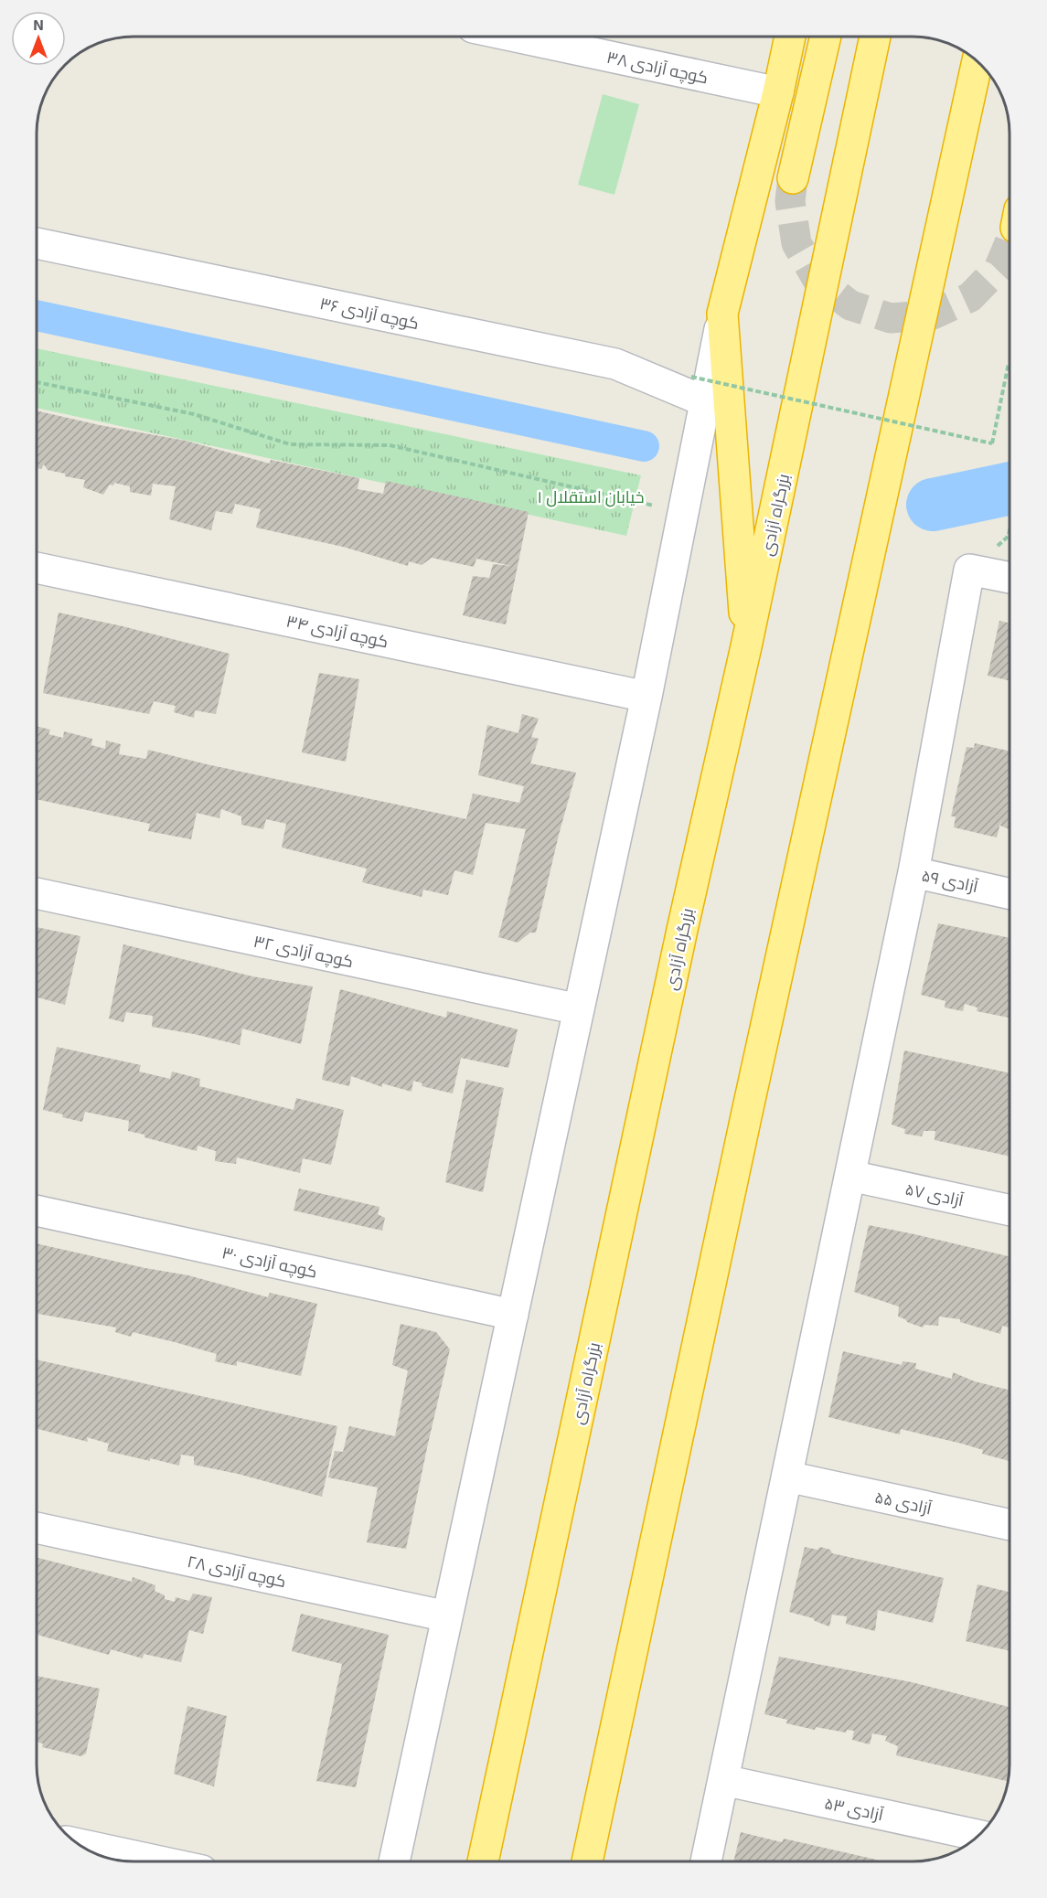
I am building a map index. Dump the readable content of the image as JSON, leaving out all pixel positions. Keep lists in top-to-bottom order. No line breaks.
{"streets":{"highway":["بزرگراه آزادی"],"street":["کوچه آزادی ۳۸","کوچه آزادی ۳۶","کوچه آزادی ۳۴","آزادی ۵۹","کوچه آزادی ۳۲","آزادی ۵۷","کوچه آزادی ۳۰","آزادی ۵۵","کوچه آزادی ۲۸","۵۳ آزادی"]},"parks":["خیابان استقلال ۱"],"north":"top"}
